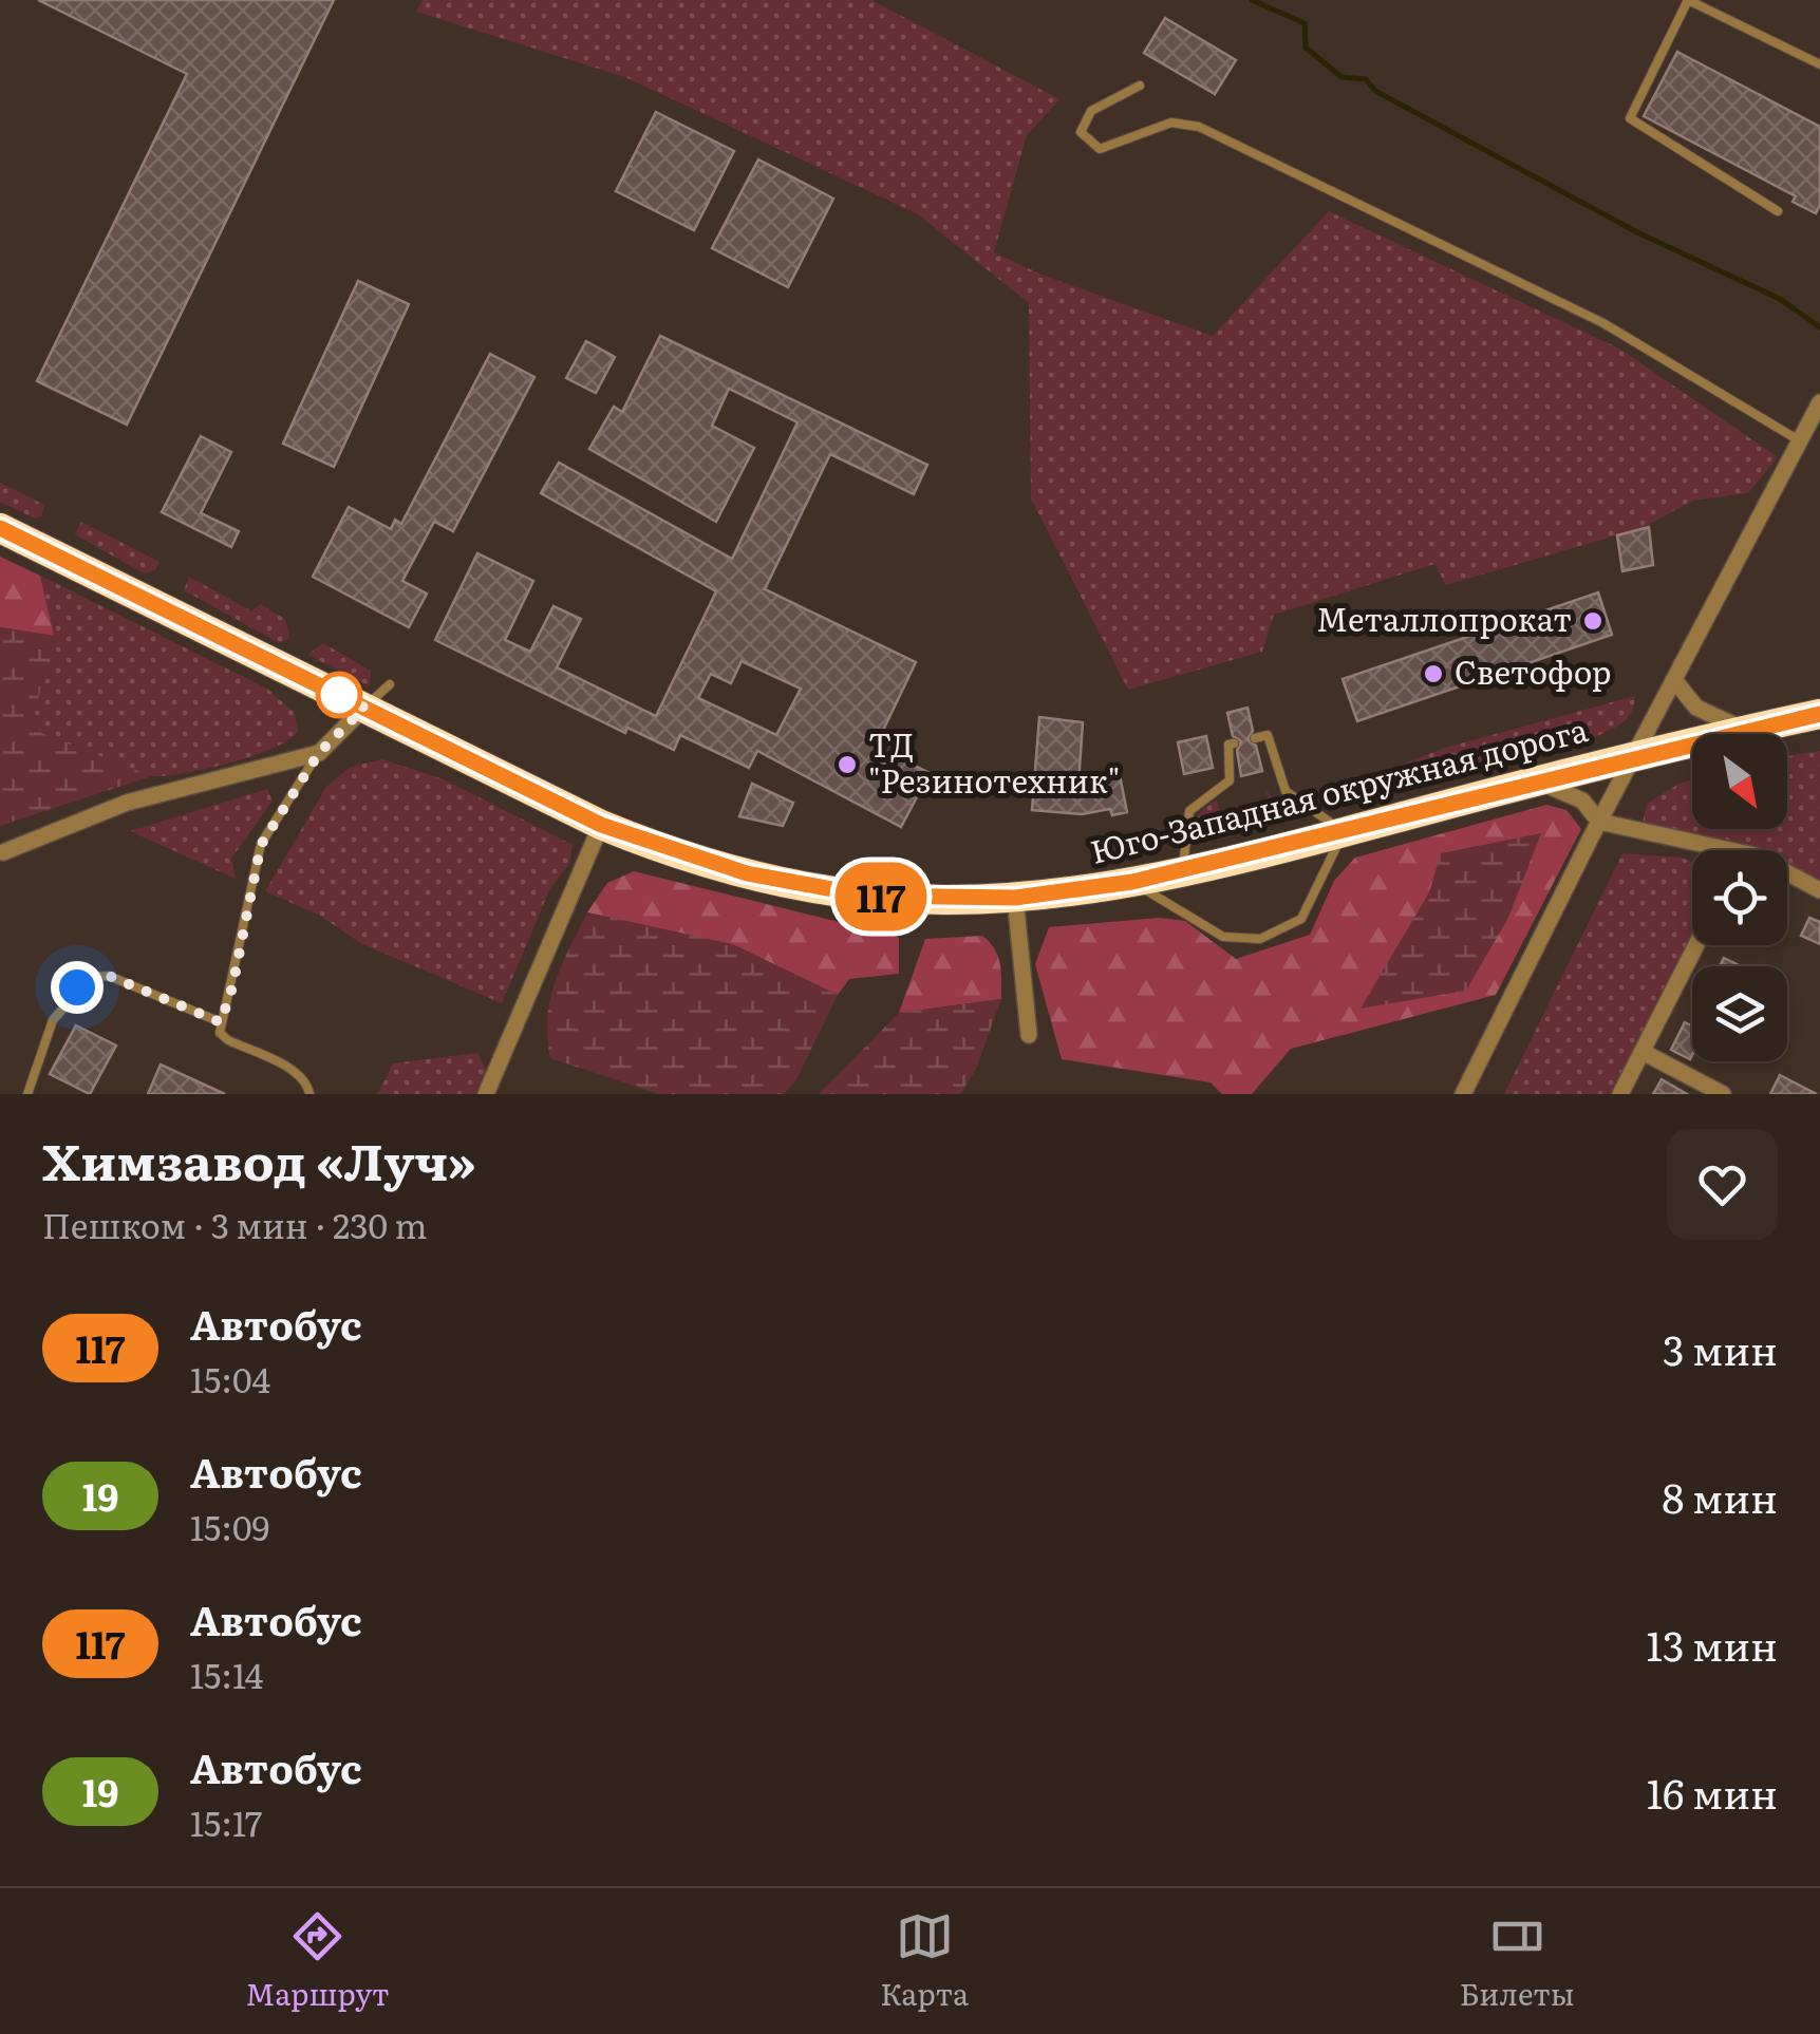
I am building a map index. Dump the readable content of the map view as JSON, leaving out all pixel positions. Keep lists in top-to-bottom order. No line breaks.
{"streets":{"highway":["Юго-Западная окружная дорога"]},"places":["Металлопрокат","Светофор","ТД \"Резинотехник\""],"lines":["bus line 117"],"north":"bottom right","page":{"on_map":"117","heading":["Химзавод «Луч»","Пешком · 3 мин · 230 m"],"list":[{"mark":"117","name":"Автобус","note":"15:04","value":"3 мин"},{"mark":"19","name":"Автобус","note":"15:09","value":"8 мин"},{"mark":"117","name":"Автобус","note":"15:14","value":"13 мин"},{"mark":"19","name":"Автобус","note":"15:17","value":"16 мин"}],"tabs":["Маршрут","Карта","Билеты"]}}
